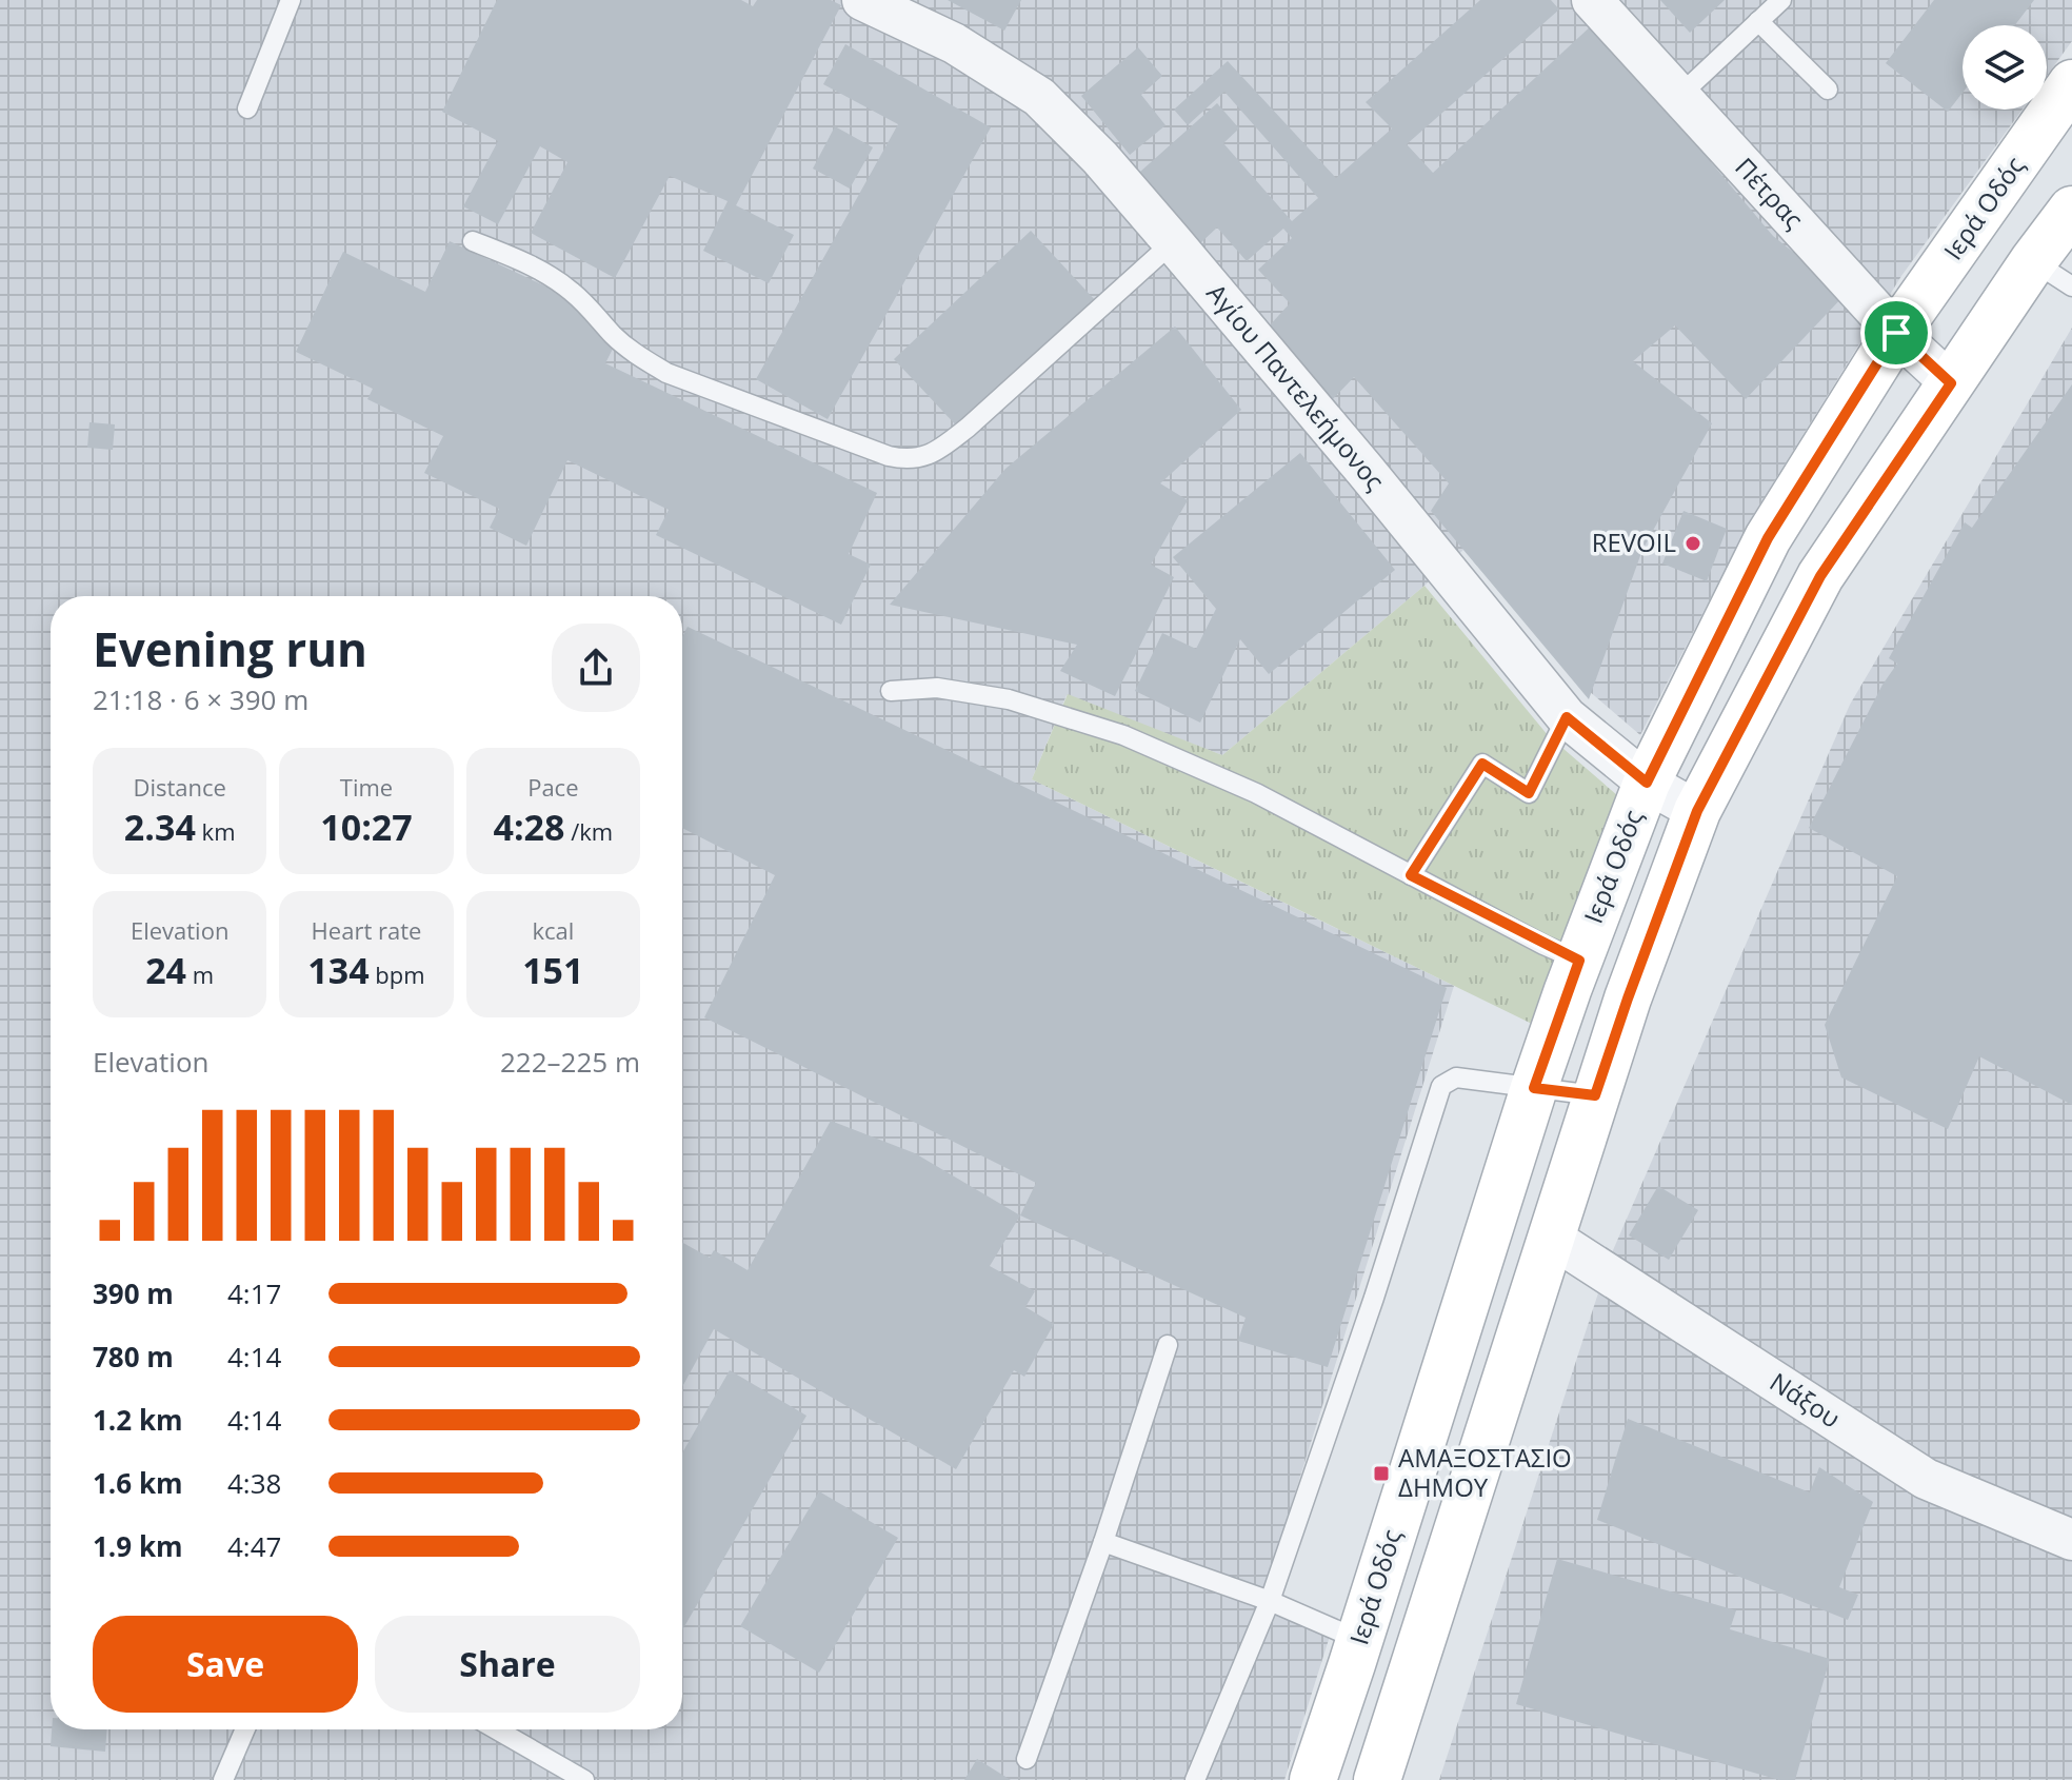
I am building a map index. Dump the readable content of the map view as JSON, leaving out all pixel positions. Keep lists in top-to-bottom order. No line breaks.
{"streets":{"main road":["Ιερά Οδός"],"street":["Πέτρας","Αγίου Παντελεήμονος","Νάξου"]},"crossings":[["Πέτρας","Ιερά Οδός"],["Ιερά Οδός","Αγίου Παντελεήμονος"]],"places":{"other":["REVOIL"],"transit":["ΑΜΑΞΟΣΤΑΣΙΟ ΔΗΜΟΥ"]},"page":{"heading":["Evening run","21:18 · 6 × 390 m"],"stats":[["Distance","2.34 km"],["Time","10:27"],["Pace","4:28 /km"],["Elevation","24 m"],["Heart rate","134 bpm"],["kcal","151"]],"chart":["Elevation","222–225 m"],"list":[{"name":"390 m","note":"4:17"},{"name":"780 m","note":"4:14"},{"name":"1.2 km","note":"4:14"},{"name":"1.6 km","note":"4:38"},{"name":"1.9 km","note":"4:47"}],"buttons":["Save","Share"]}}
